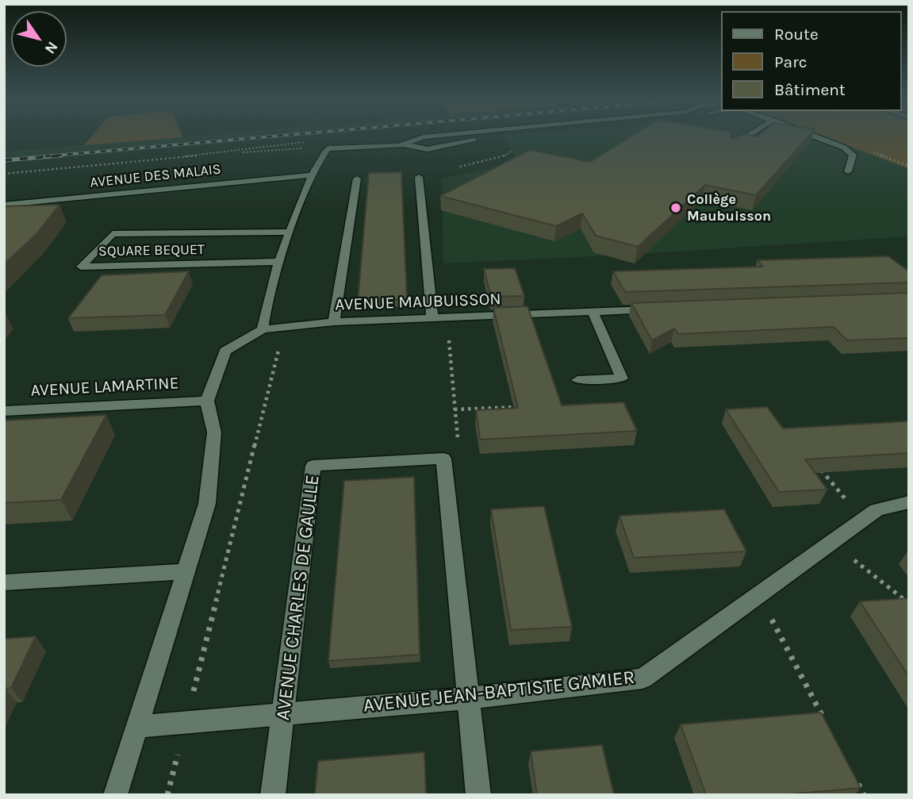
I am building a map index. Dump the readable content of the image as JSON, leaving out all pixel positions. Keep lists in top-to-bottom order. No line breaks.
{"streets":{"street":["AVENUE DES MALAIS","SQUARE BEQUET","AVENUE MAUBUISSON","AVENUE LAMARTINE","AVENUE CHARLES DE GAULLE","AVENUE JEAN-BAPTISTE GAMIER"]},"crossings":[["AVENUE CHARLES DE GAULLE","AVENUE JEAN-BAPTISTE GAMIER"]],"places":["Collège Maubuisson"],"legend":["Route","Parc","Bâtiment"],"north":"bottom right"}
